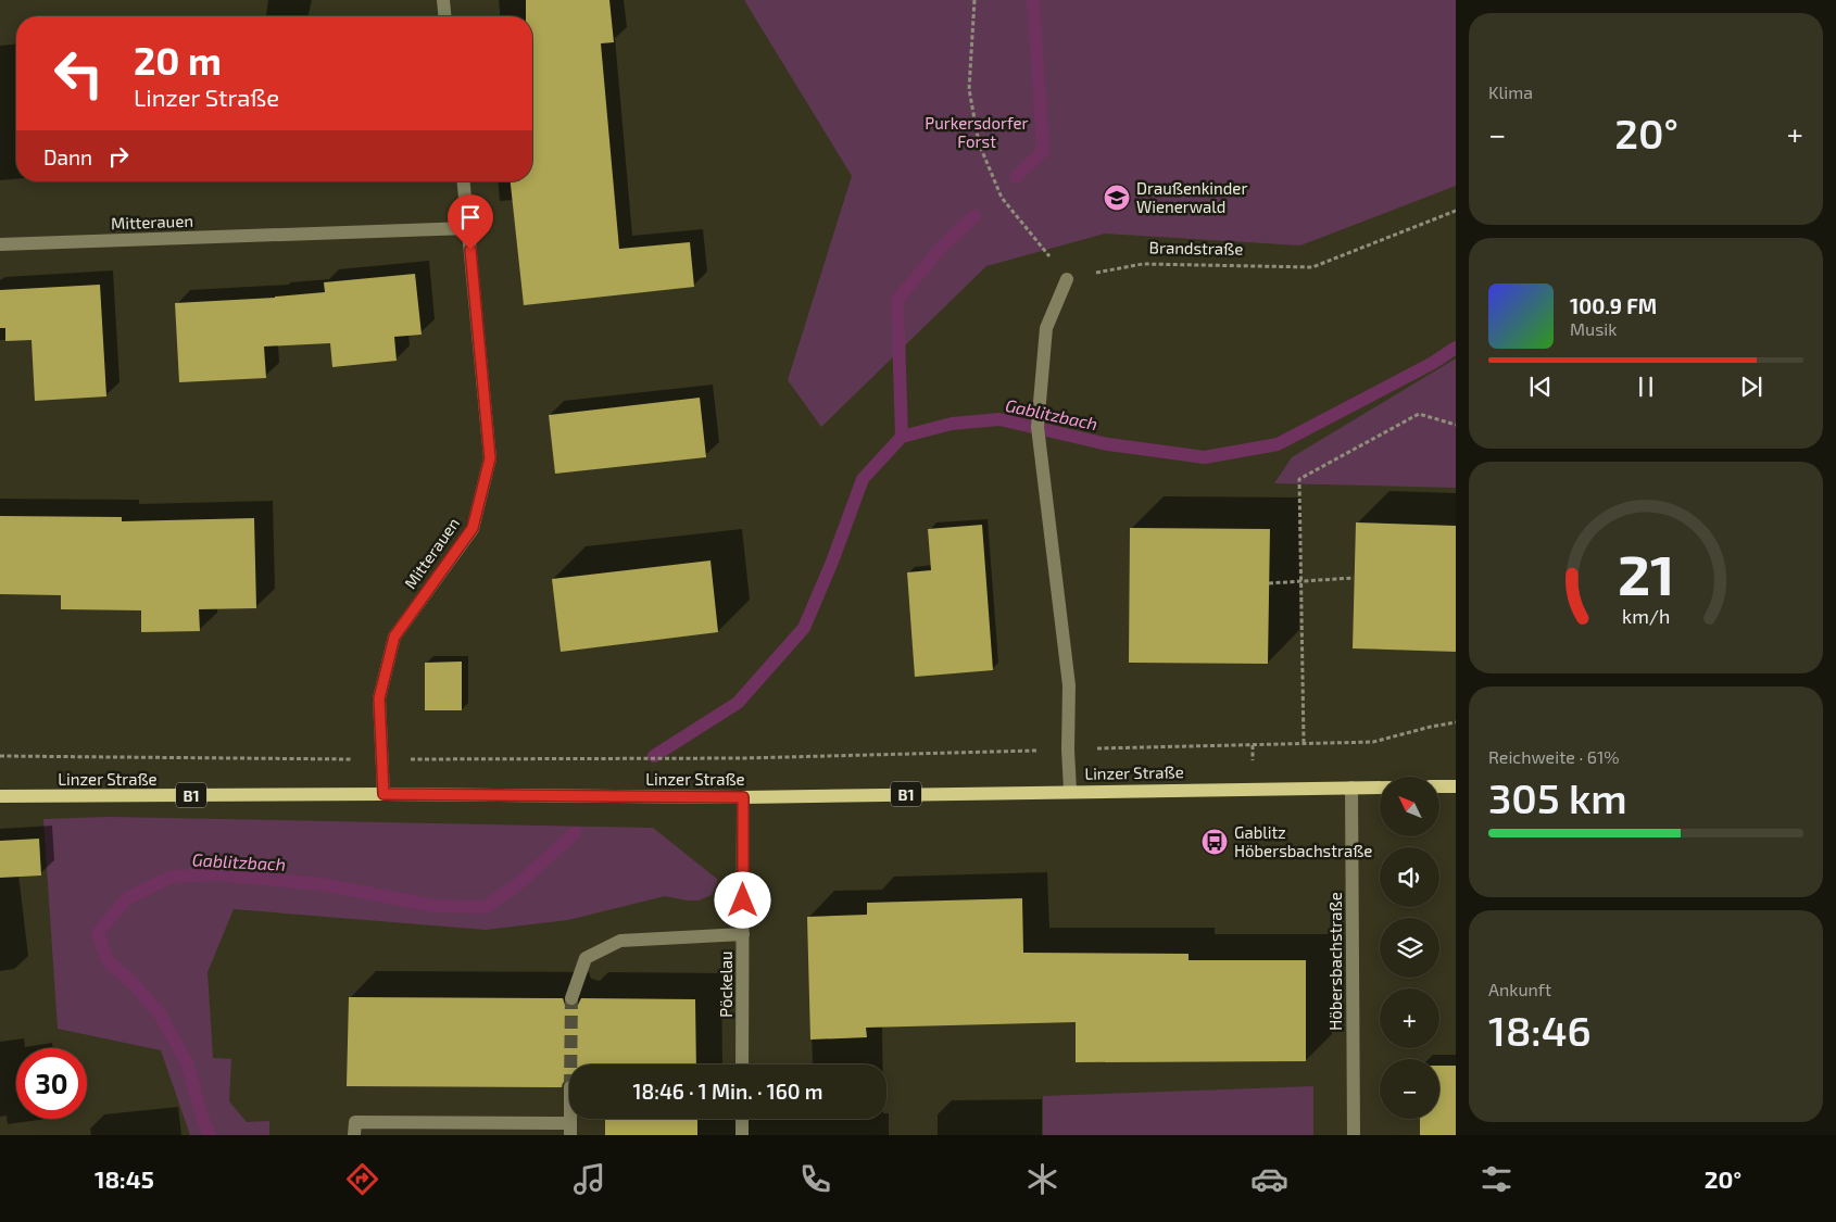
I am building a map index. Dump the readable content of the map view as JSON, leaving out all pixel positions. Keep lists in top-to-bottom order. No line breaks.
{"streets":{"main road":["Linzer Straße","B1"],"street":["Mitterauen","Höbersbachstraße","Pöckelau"],"path":["Brandstraße"]},"crossings":[["Mitterauen","Linzer Straße"],["Linzer Straße","Höbersbachstraße"],["Linzer Straße","Pöckelau"]],"water":["Gablitzbach"],"parks":["Purkersdorfer Forst"],"places":{"school or university":["Draußenkinder Wienerwald"],"bus stop":["Gablitz Höbersbachstraße"]},"north":"top left","page":{"tile":["Klima",["Reichweite · 61%","305 km"],["Ankunft","18:46"]],"turn":["20 m","Linzer Straße"],"heat":["−","20°","+"],"then":"Dann","song":["100.9 FM","Musik"],"map_buttons":["+","−"],"limit":"30","trip":"18:46 · 1 Min. · 160 m","tabs":["18:45","20°"],"gauge":["21","km/h"]}}
